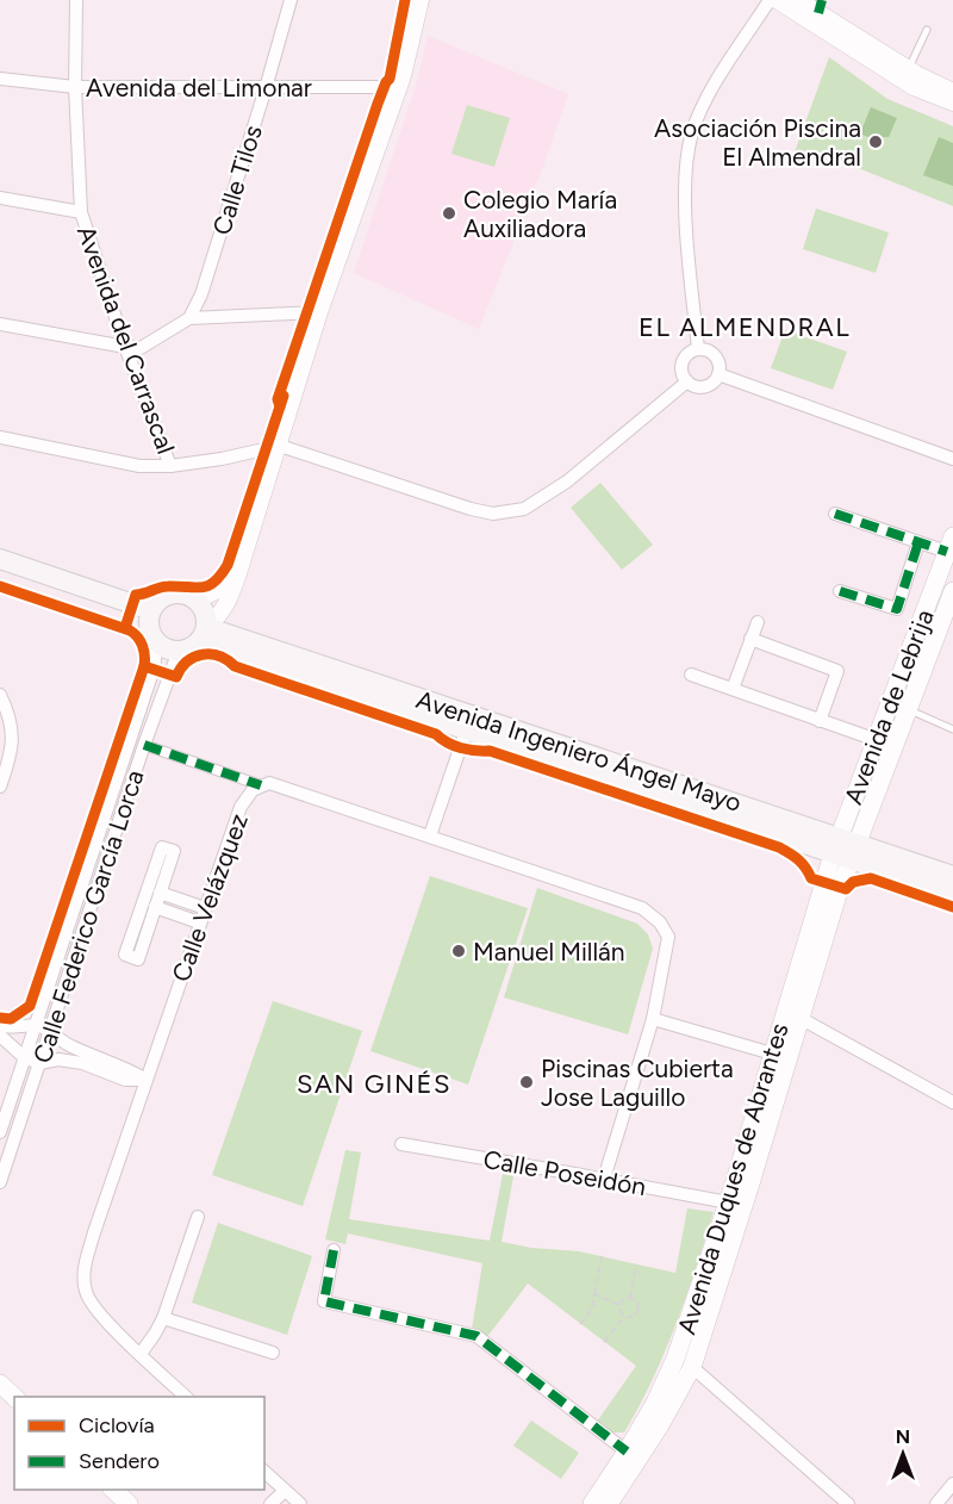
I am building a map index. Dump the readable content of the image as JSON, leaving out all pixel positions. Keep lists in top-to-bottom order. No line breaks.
{"streets":{"main road":["Avenida de Lebrija","Avenida Ingeniero Ángel Mayo","Avenida Duques de Abrantes"],"street":["Avenida del Limonar","Calle Tilos","Avenida del Carrascal","Calle Velázquez","Calle Federico García Lorca","Calle Poseidón"]},"crossings":[["Avenida del Limonar","Calle Tilos"],["Avenida del Limonar","Avenida del Carrascal"],["Avenida de Lebrija","Avenida Ingeniero Ángel Mayo"],["Avenida de Lebrija","Avenida Duques de Abrantes"],["Avenida Ingeniero Ángel Mayo","Calle Federico García Lorca"],["Avenida Ingeniero Ángel Mayo","Avenida Duques de Abrantes"],["Calle Velázquez","Calle Poseidón"],["Calle Poseidón","Avenida Duques de Abrantes"]],"districts":["EL ALMENDRAL","SAN GINÉS"],"places":["Asociación Piscina El Almendral","Colegio María Auxiliadora","Manuel Millán","Piscinas Cubierta Jose Laguillo"],"legend":["Ciclovía","Sendero"],"north":"top"}
